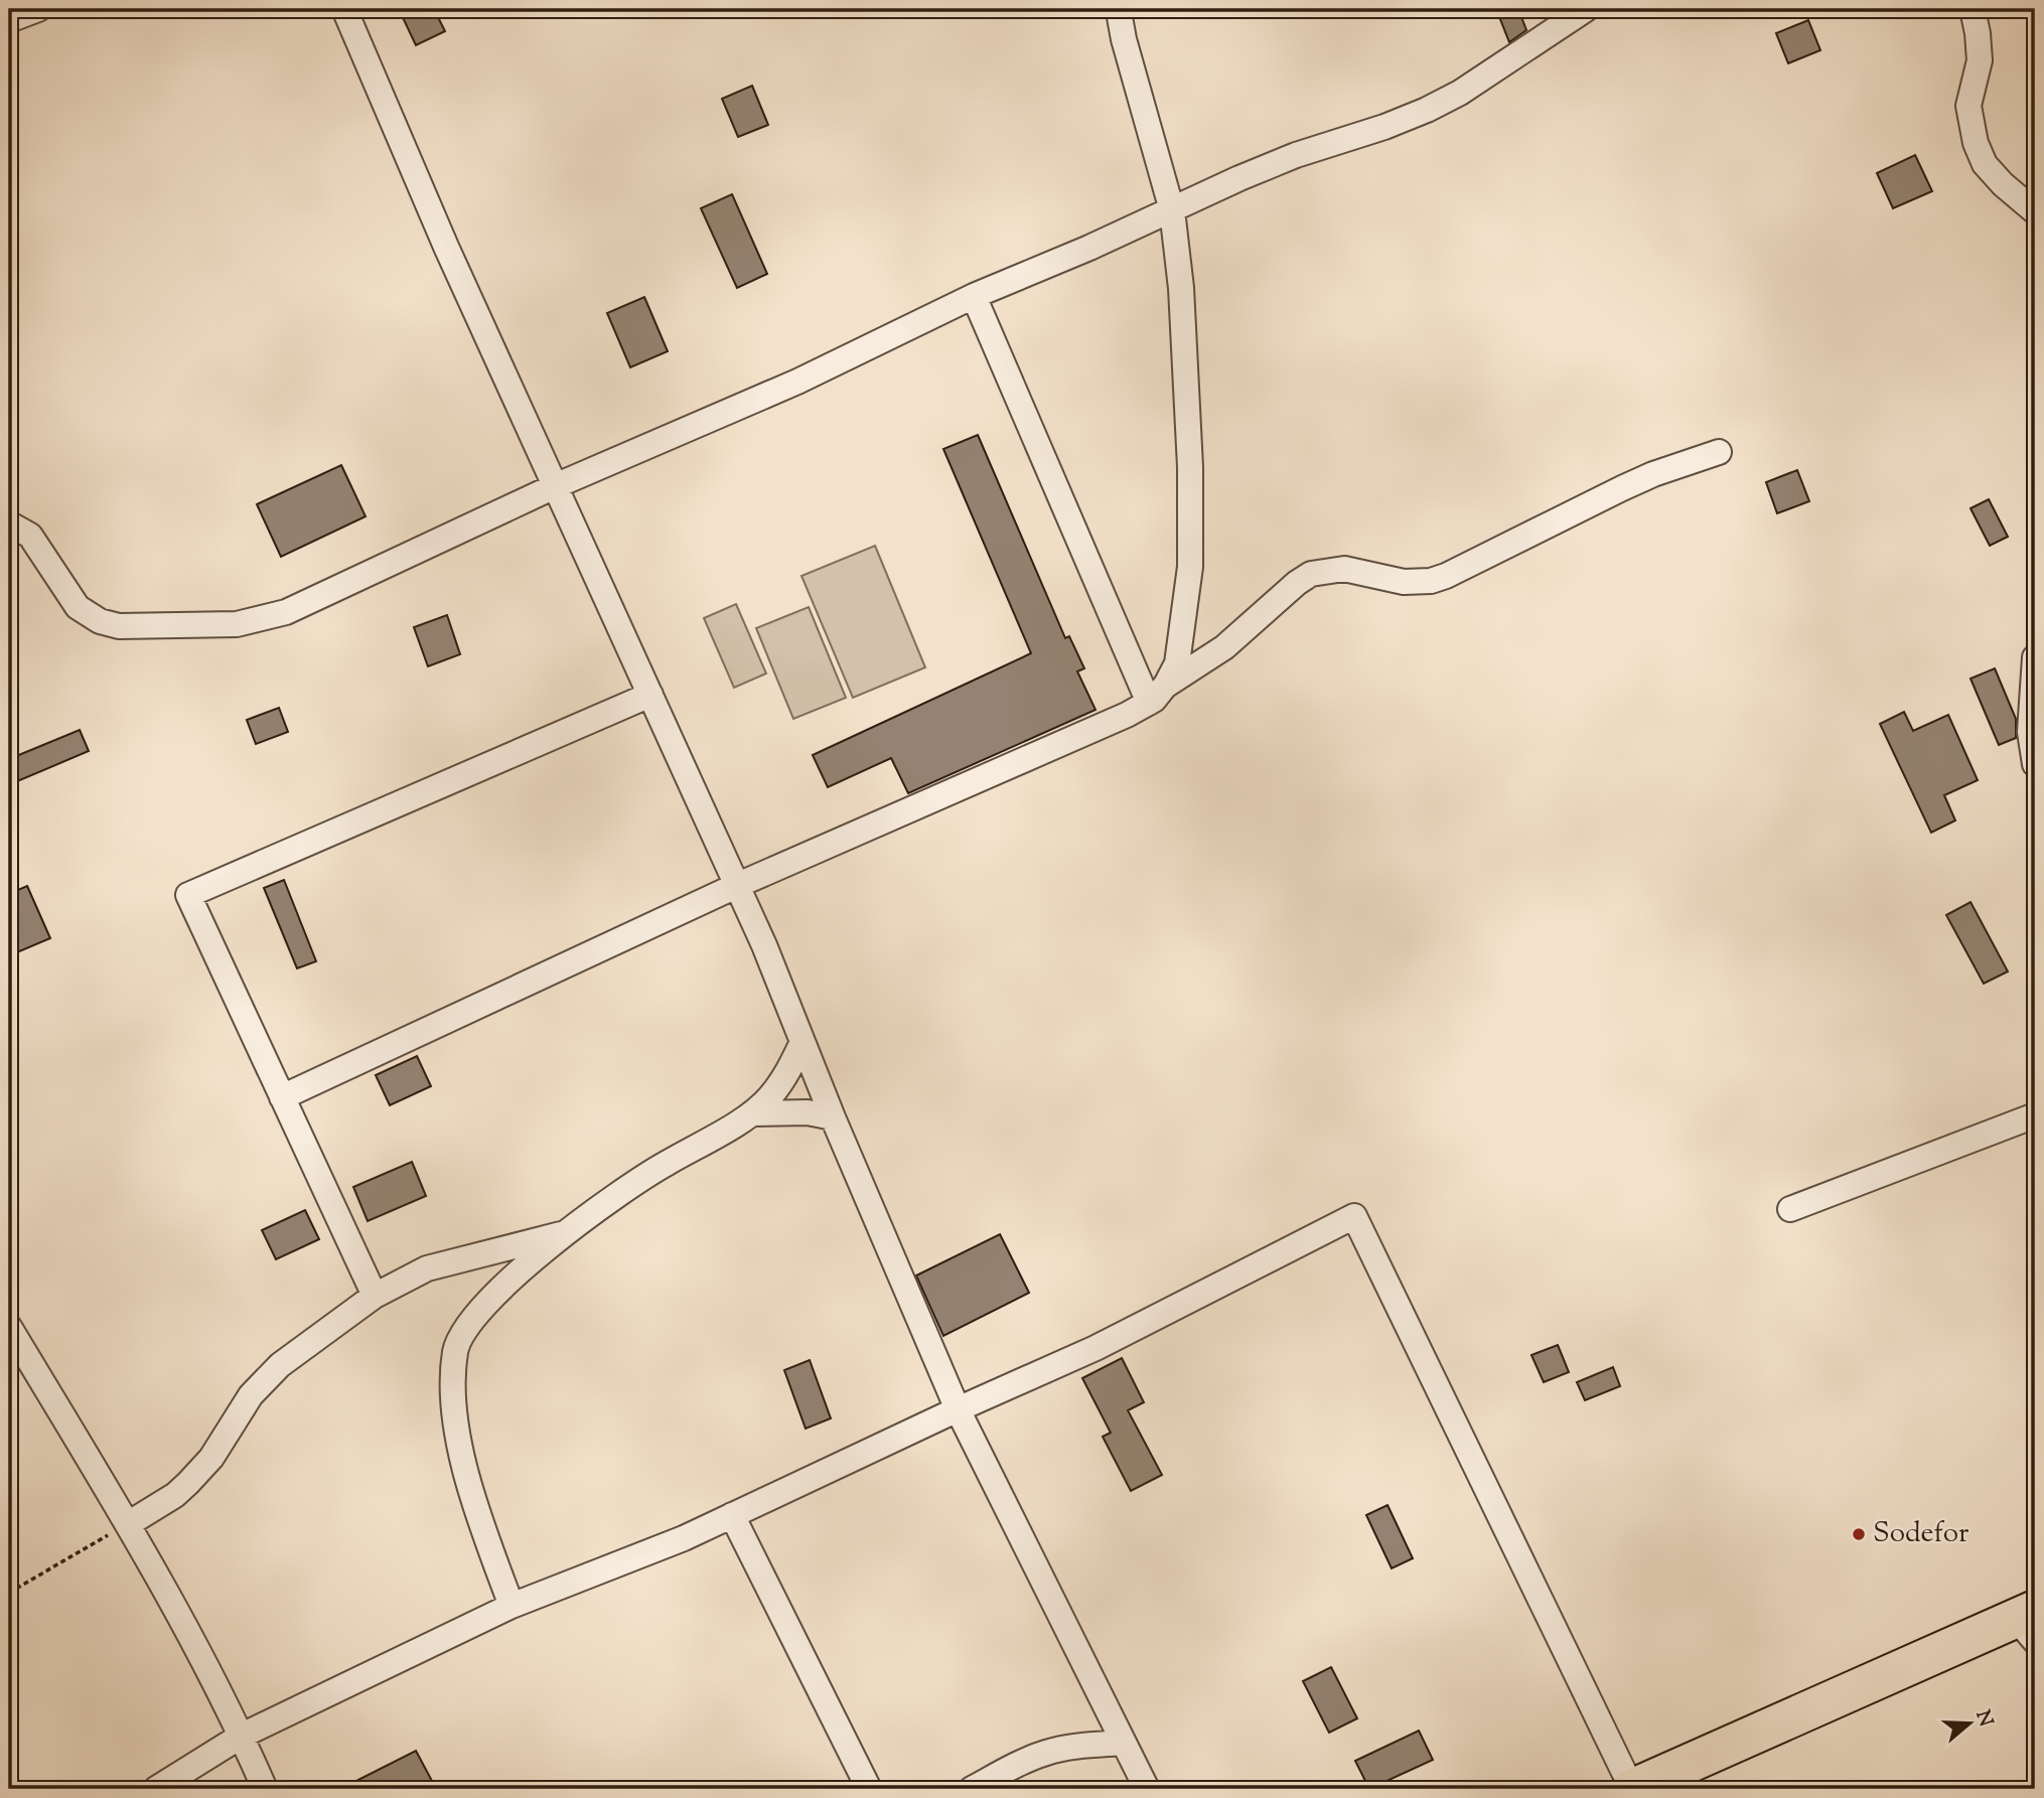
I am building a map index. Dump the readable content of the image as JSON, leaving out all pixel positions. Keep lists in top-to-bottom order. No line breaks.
{"places":["Sodefor"],"north":"right"}
